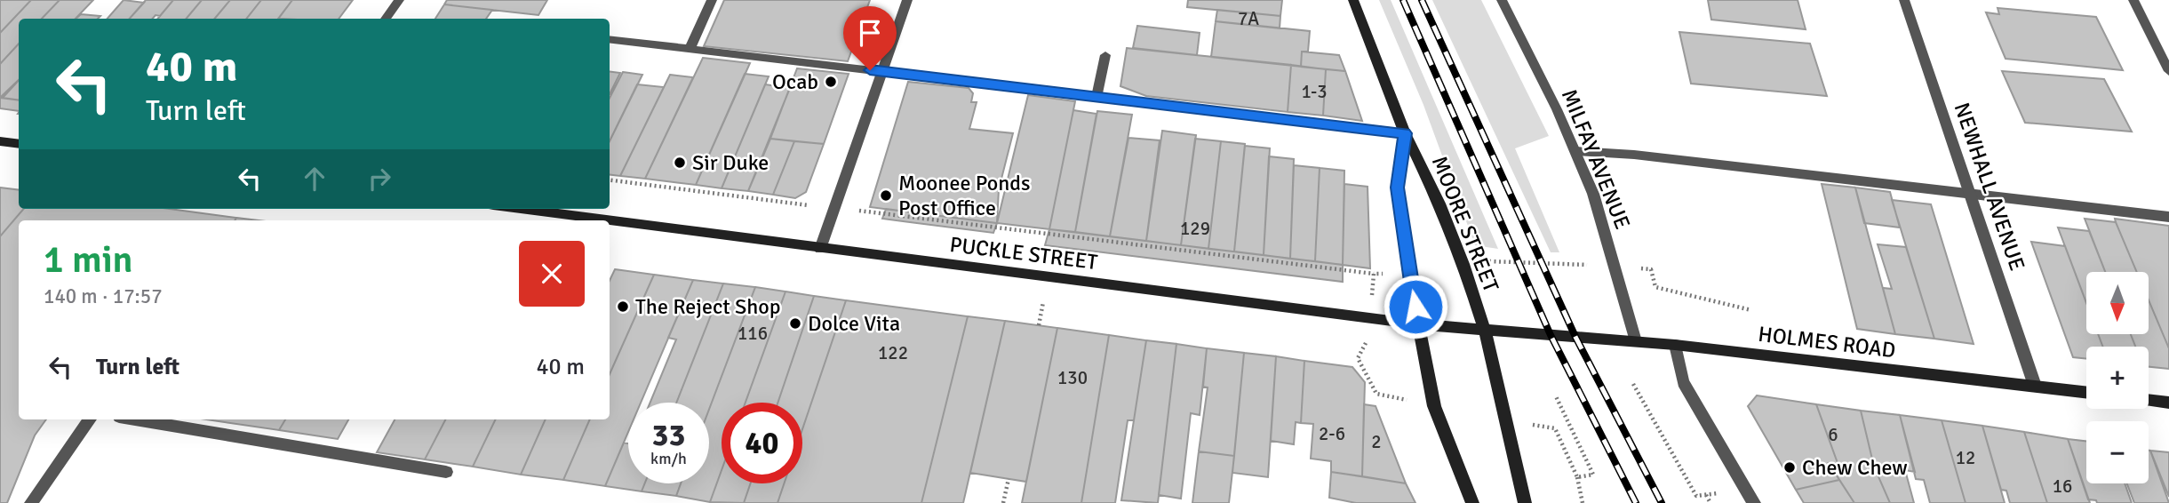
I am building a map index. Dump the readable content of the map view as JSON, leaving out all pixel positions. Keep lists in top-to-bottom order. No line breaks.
{"streets":{"street":["MILFAY AVENUE","NEWHALL AVENUE","MOORE STREET","PUCKLE STREET","HOLMES ROAD"]},"crossings":[["MILFAY AVENUE","HOLMES ROAD"],["NEWHALL AVENUE","HOLMES ROAD"],["MOORE STREET","PUCKLE STREET"],["PUCKLE STREET","HOLMES ROAD"]],"places":["Ocab","Sir Duke","Moonee Ponds Post Office","The Reject Shop","Dolce Vita","Chew Chew"],"house_numbers":["7A","1-3","129","116","122","130","2-6","6","2","12","16"],"north":"bottom","page":{"turn":["40 m","Turn left"],"heading":["1 min","140 m · 17:57"],"map_buttons":["+","−"],"list":[{"name":"Turn left","value":"40 m"}],"speed":"33 km/h","limit":"40"}}
